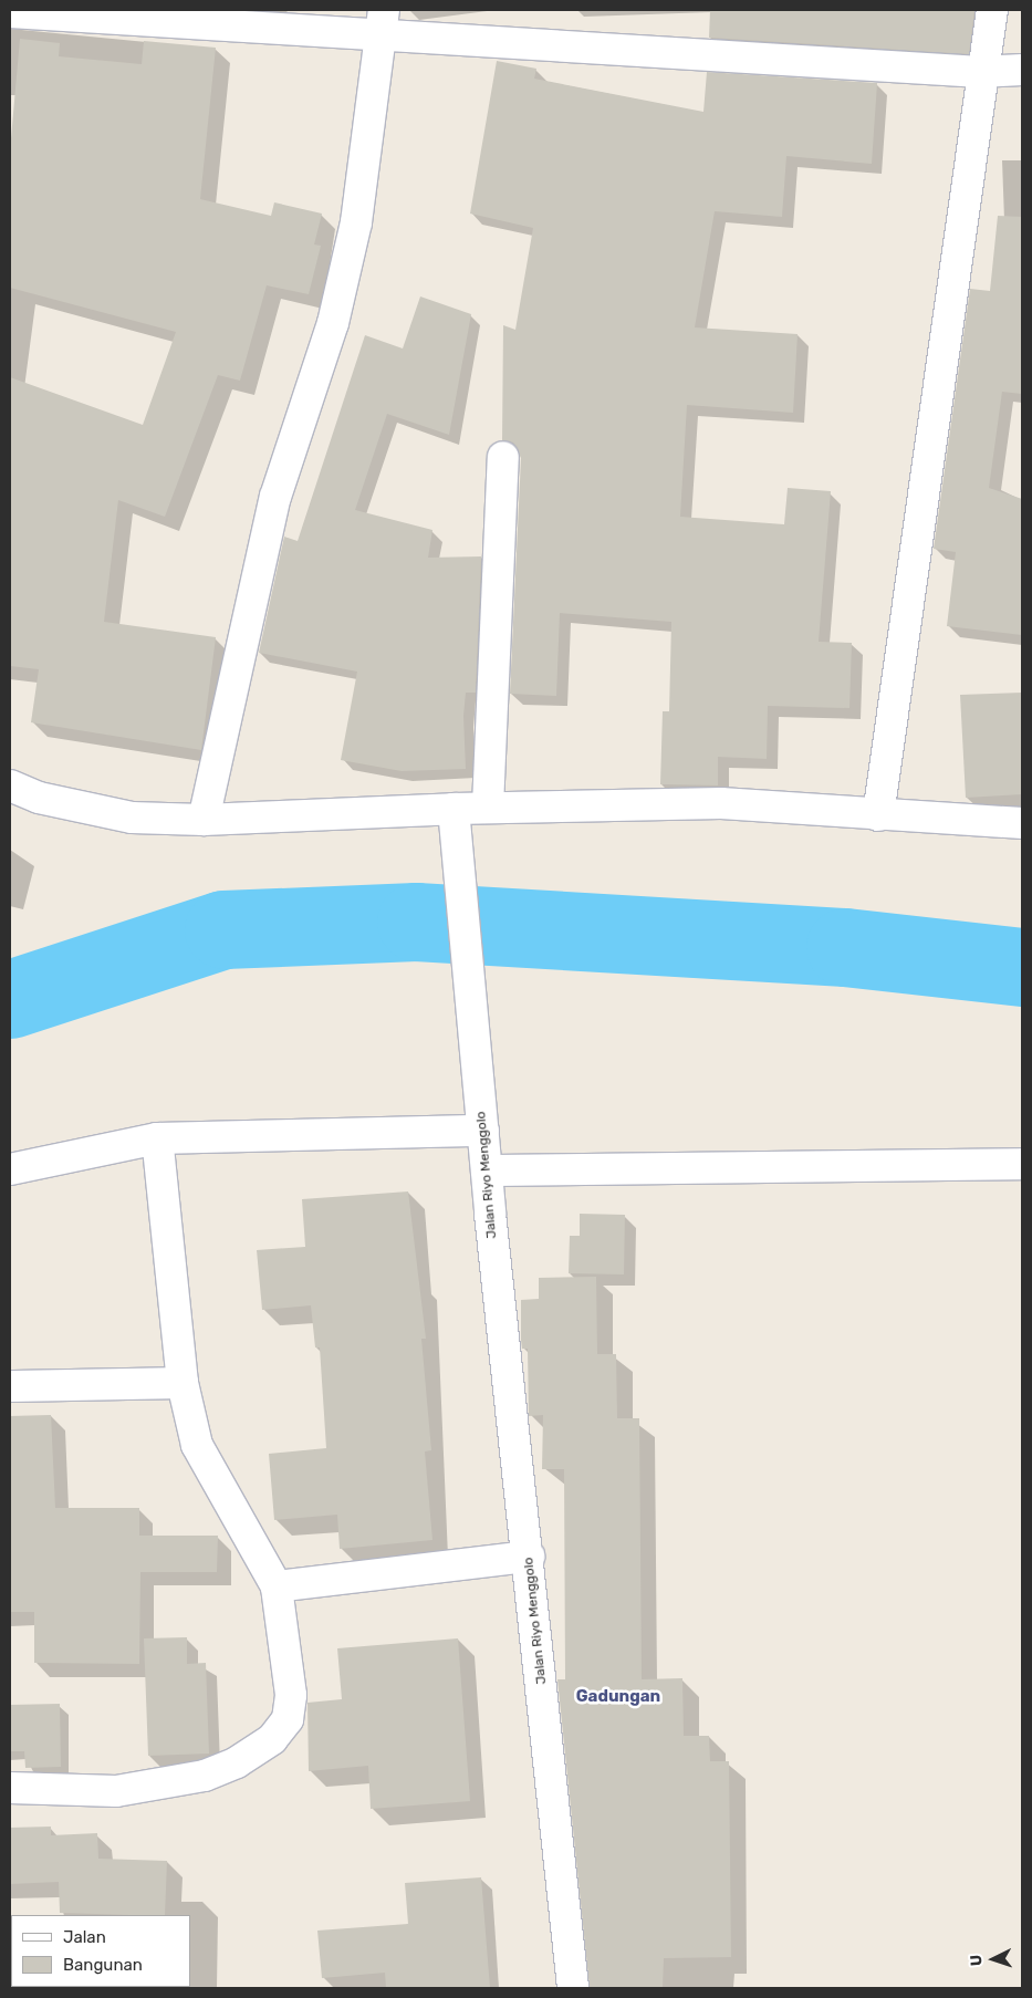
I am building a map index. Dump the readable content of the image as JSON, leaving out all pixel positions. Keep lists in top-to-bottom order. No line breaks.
{"streets":{"street":["Jalan Riyo Menggolo"]},"districts":["Gadungan"],"legend":["Jalan","Bangunan"],"north":"left"}
